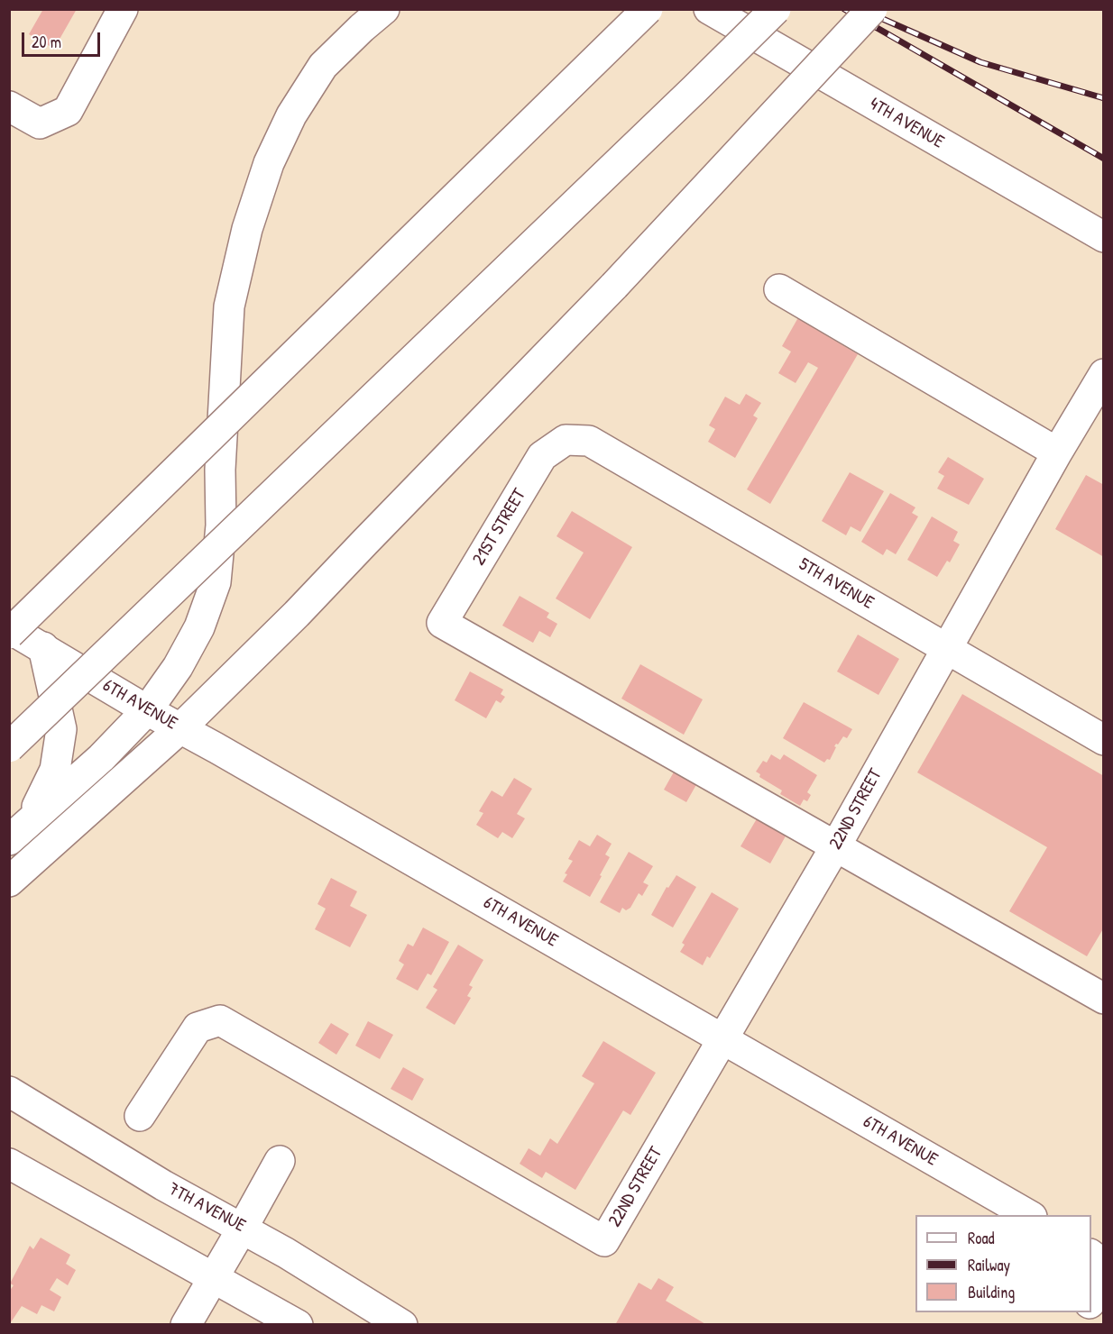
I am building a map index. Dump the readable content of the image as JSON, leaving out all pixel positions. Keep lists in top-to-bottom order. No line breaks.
{"streets":{"main road":["4TH AVENUE","21ST STREET","5TH AVENUE","6TH AVENUE","22ND STREET","7TH AVENUE"]},"crossings":[["21ST STREET","5TH AVENUE"],["21ST STREET","22ND STREET"],["5TH AVENUE","22ND STREET"],["6TH AVENUE","22ND STREET"]],"legend":["Road","Railway","Building"],"scale_bar":"20 m"}
